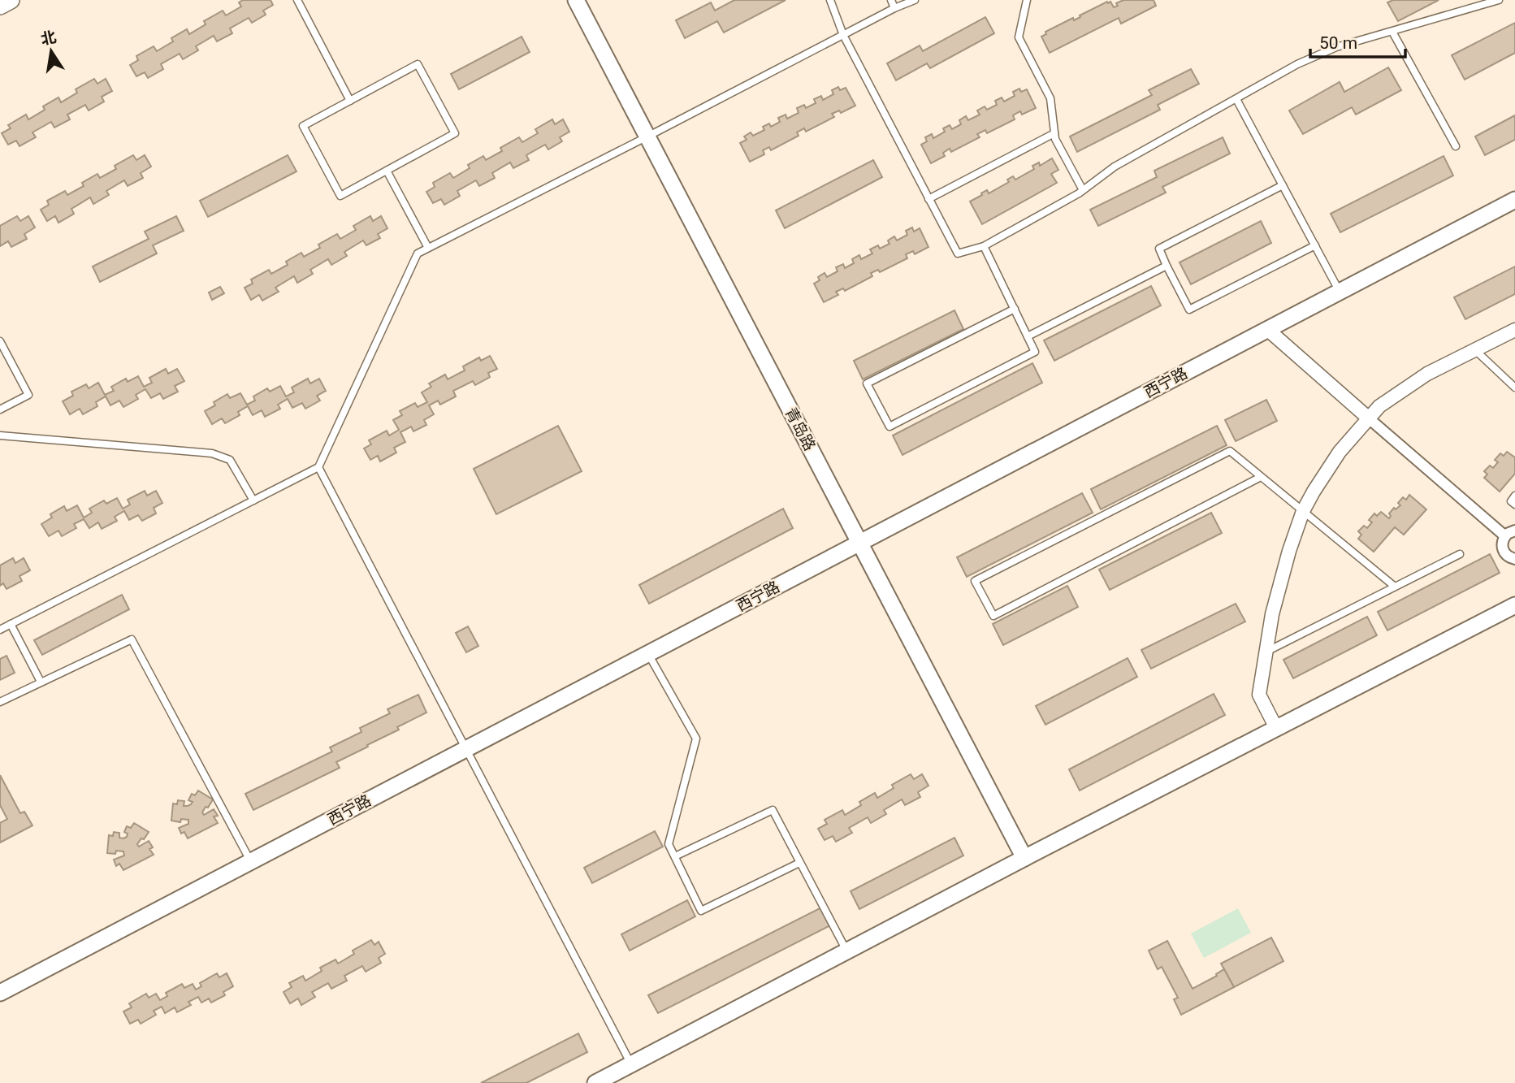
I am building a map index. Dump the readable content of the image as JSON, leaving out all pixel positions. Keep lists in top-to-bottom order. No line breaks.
{"streets":{"street":["西宁路","青岛路"]},"crossings":[["西宁路","青岛路"]],"scale_bar":"50 m","north":"top"}
